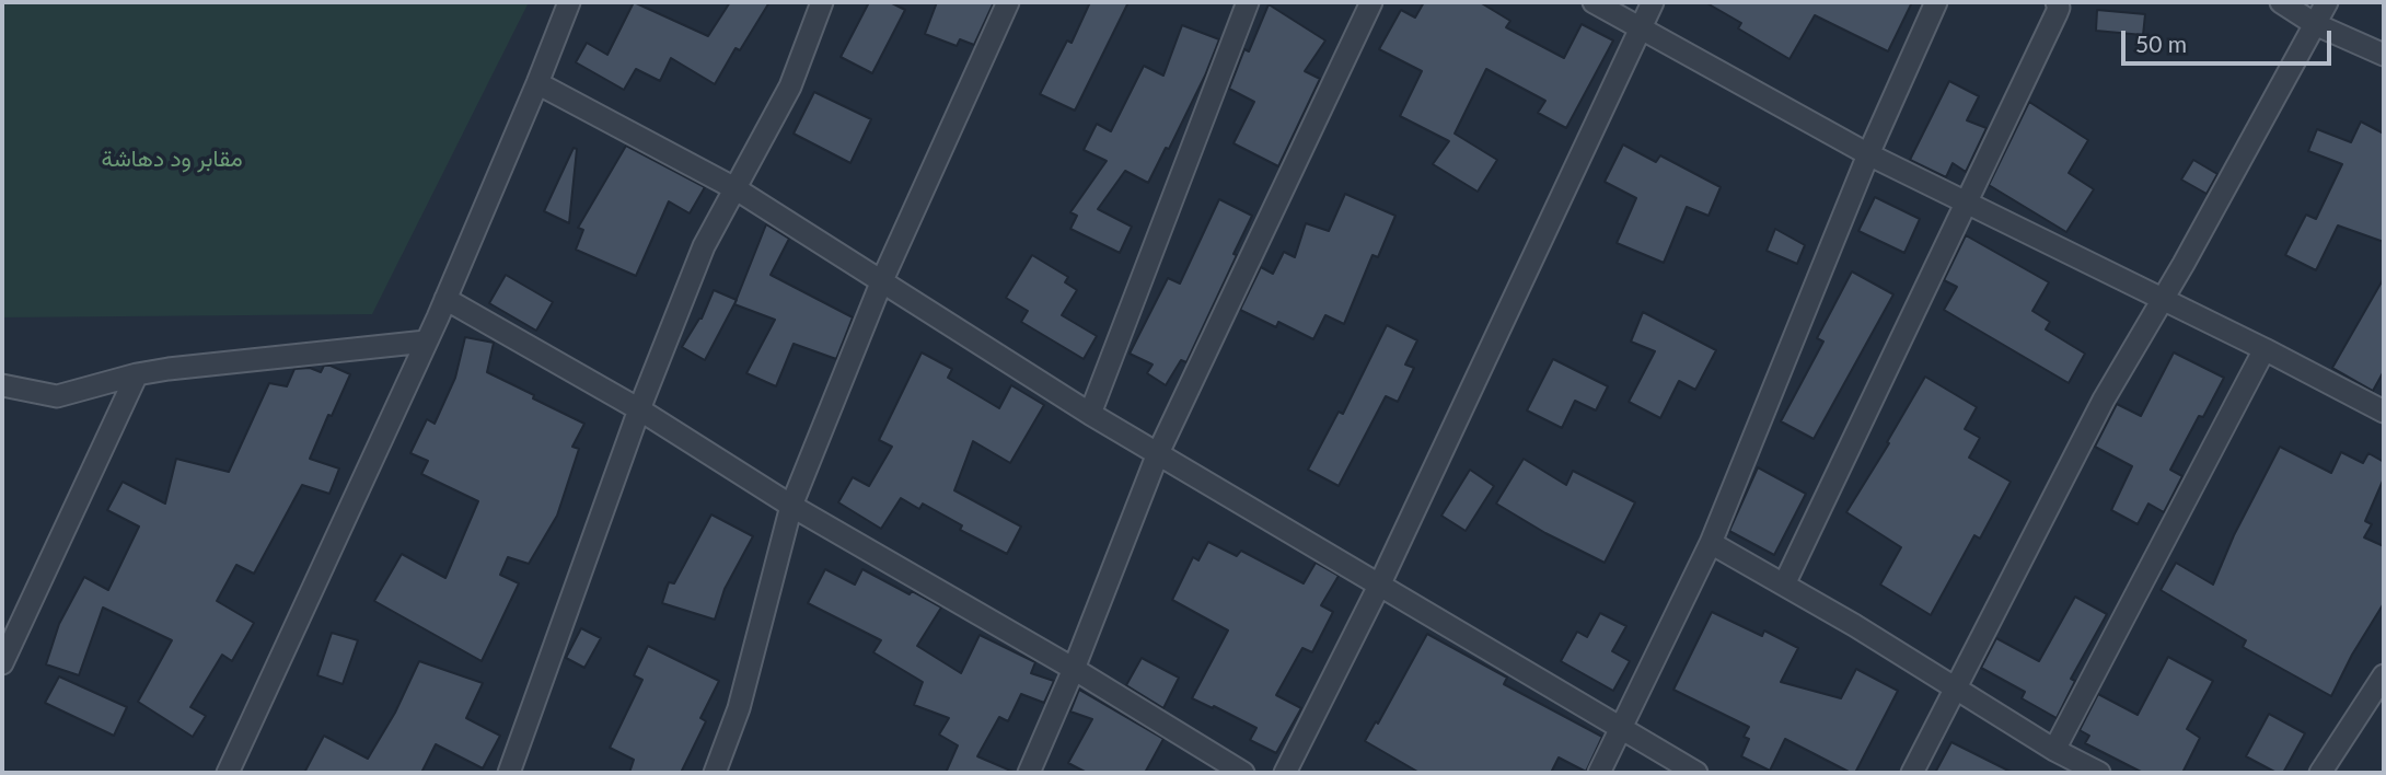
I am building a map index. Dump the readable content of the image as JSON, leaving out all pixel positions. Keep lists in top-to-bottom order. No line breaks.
{"parks":["مقابر ود دهاشة"],"scale_bar":"50 m"}
